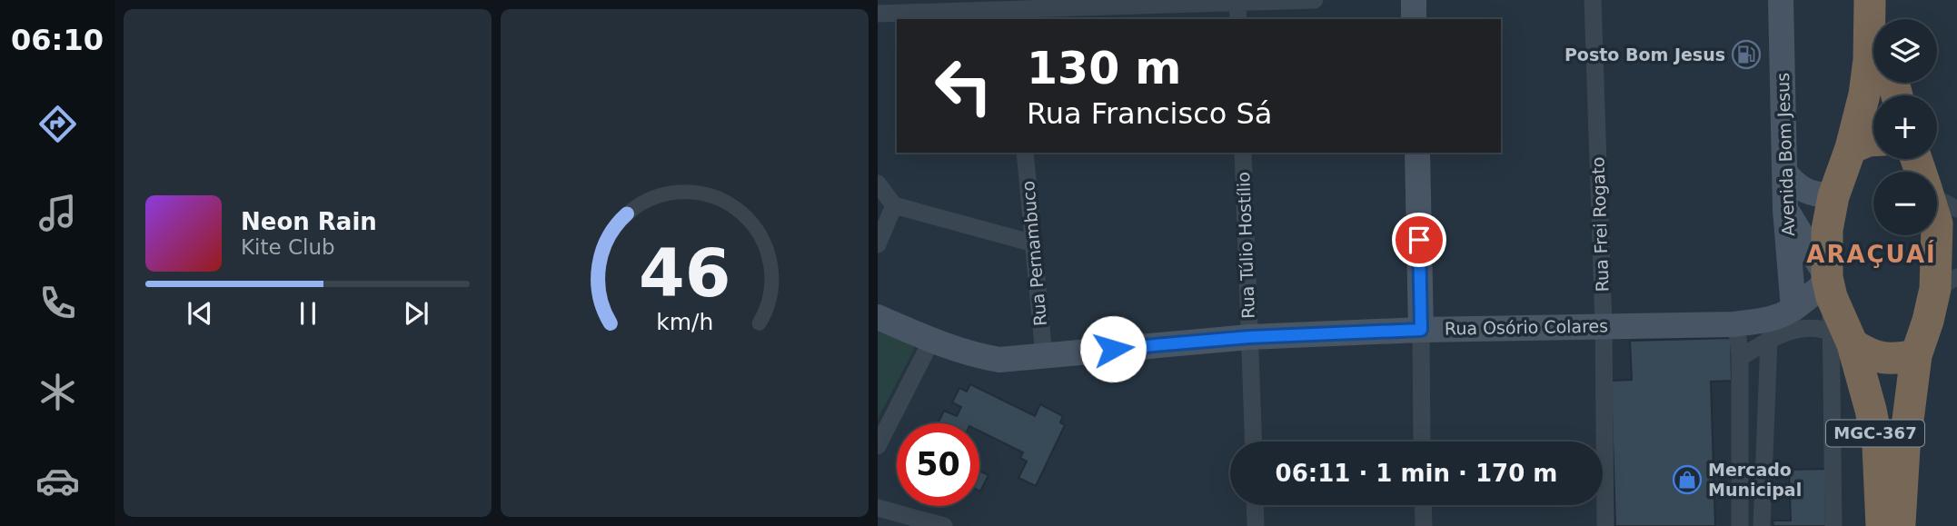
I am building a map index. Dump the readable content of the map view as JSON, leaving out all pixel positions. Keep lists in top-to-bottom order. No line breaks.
{"streets":{"highway":["MGC-367"],"main road":["Avenida Bom Jesus","Rua Osório Colares"],"street":["Rua Frei Rogato","Rua Túlio Hostílio","Rua Pernambuco"]},"crossings":[["Avenida Bom Jesus","Rua Osório Colares"],["Rua Frei Rogato","Rua Osório Colares"],["Rua Túlio Hostílio","Rua Osório Colares"],["Rua Pernambuco","Rua Osório Colares"],["Rua Osório Colares","MGC-367"]],"districts":["ARAÇUAÍ"],"places":{"fuel station":["Posto Bom Jesus"],"shop":["Mercado Municipal"]},"page":{"tabs":"06:10","map_buttons":["+","−"],"turn":["130 m","Rua Francisco Sá"],"song":["Neon Rain","Kite Club"],"limit":"50","trip":"06:11 · 1 min · 170 m","gauge":["46","km/h"]}}
